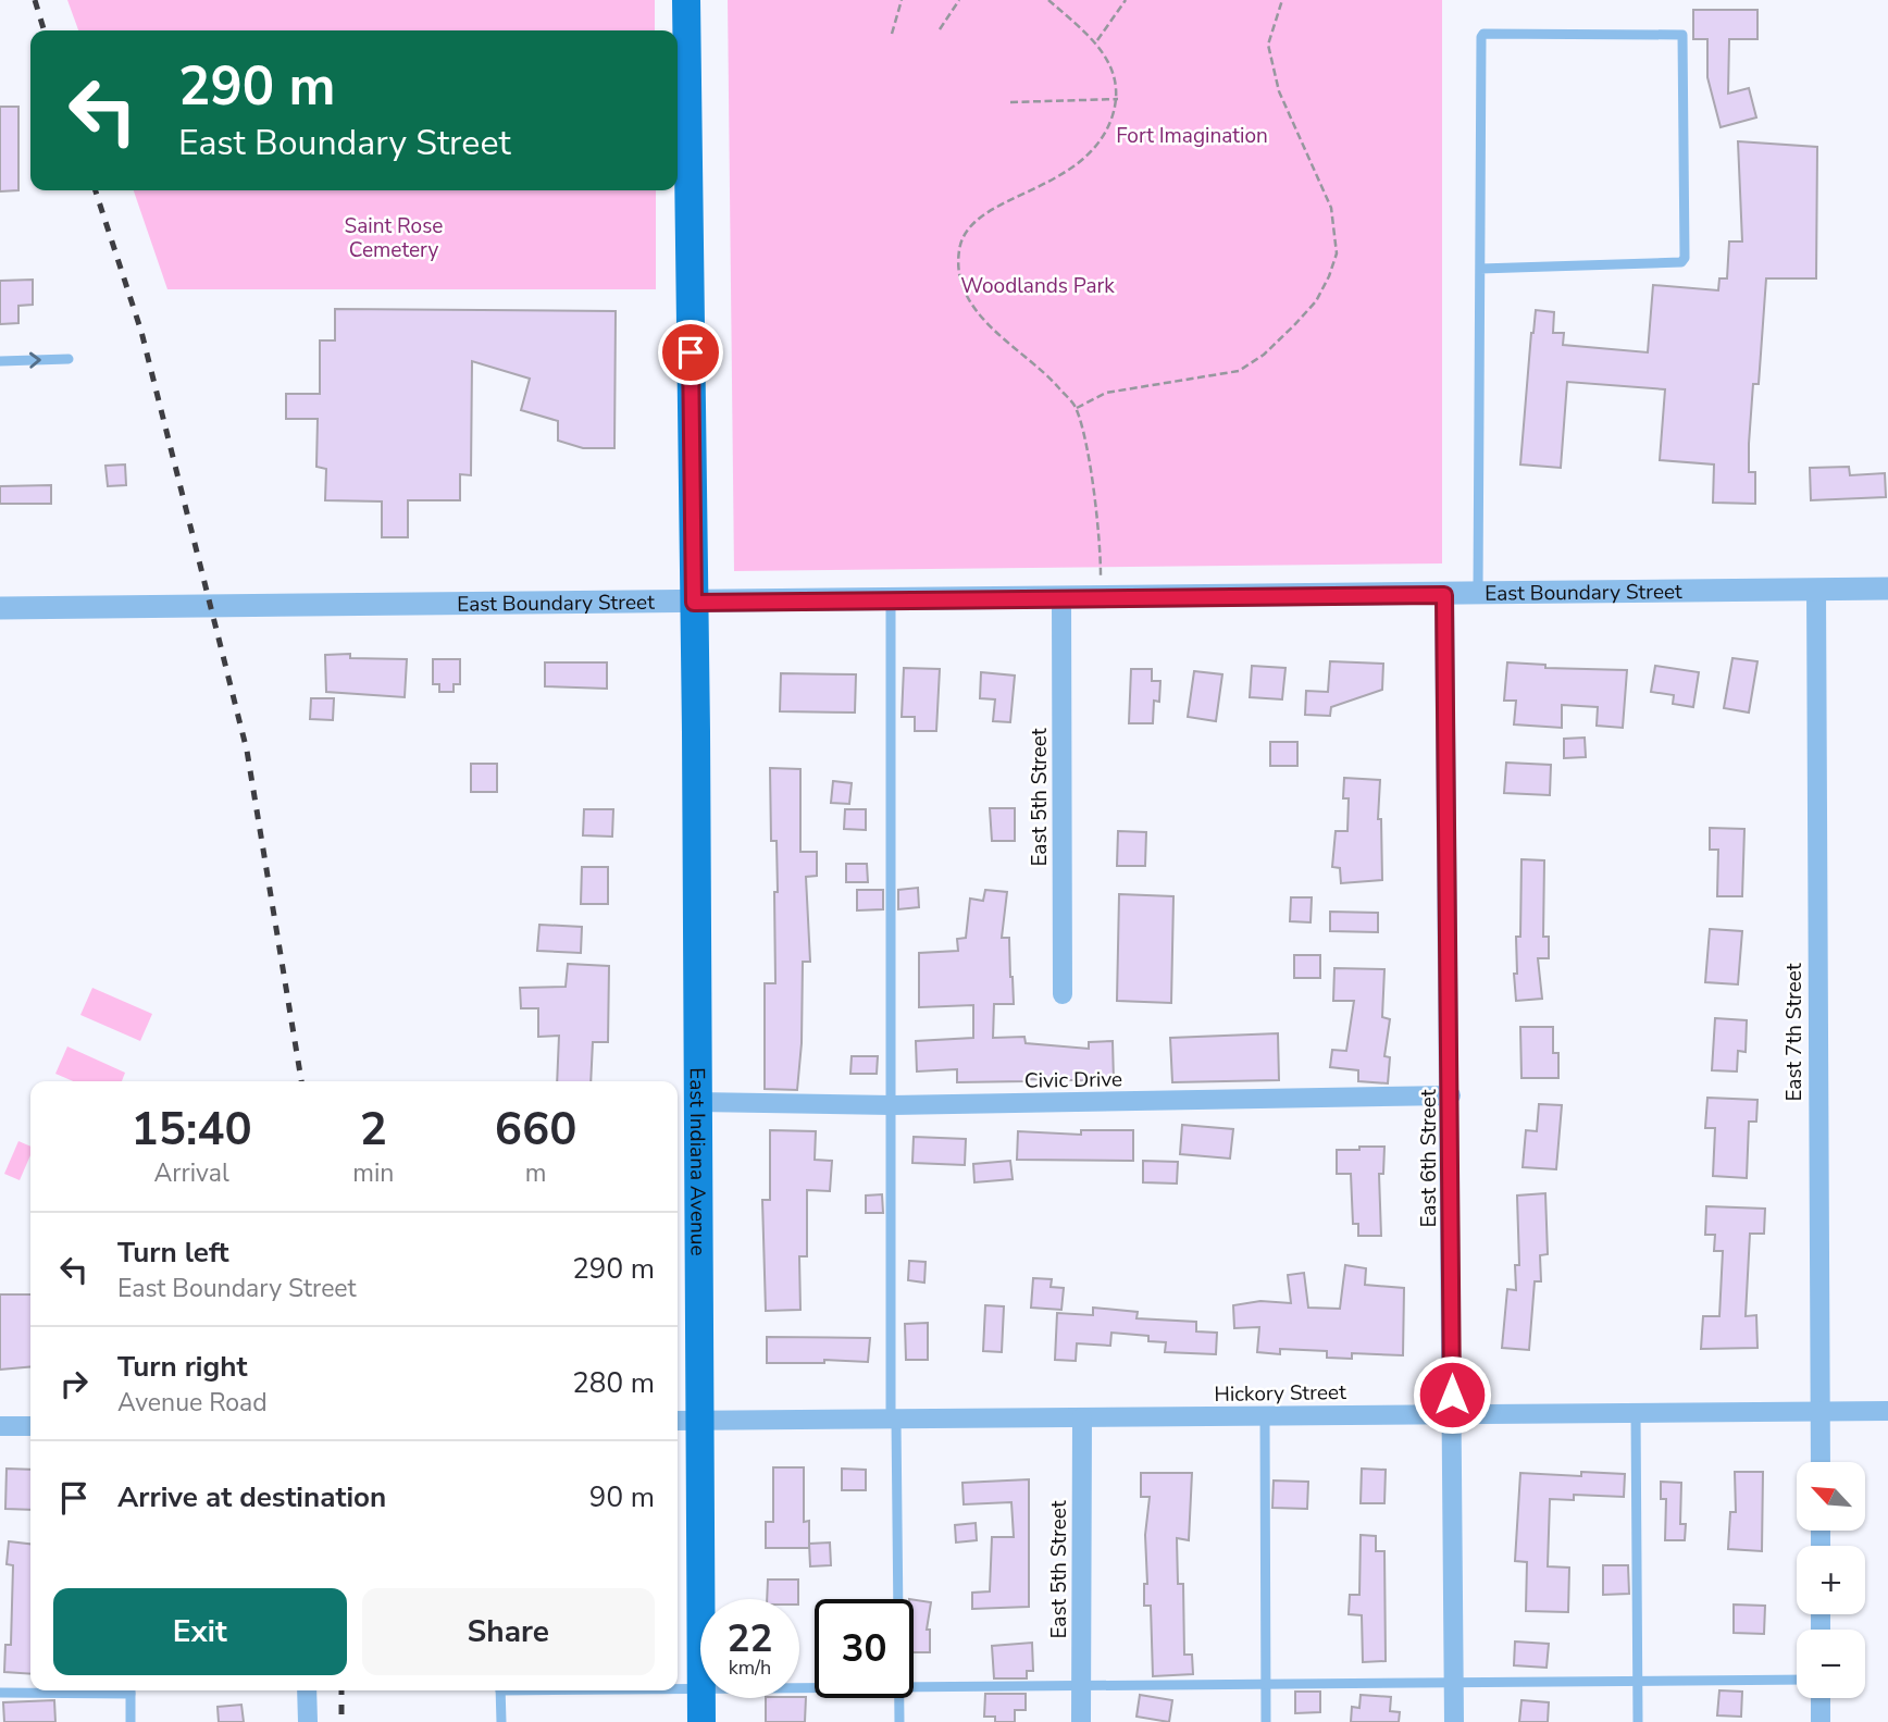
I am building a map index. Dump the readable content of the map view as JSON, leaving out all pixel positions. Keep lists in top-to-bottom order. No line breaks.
{"streets":{"main road":["East Indiana Avenue"],"street":["East Boundary Street","East 5th Street","East 7th Street","Civic Drive","East 6th Street","Hickory Street"]},"crossings":[["East Boundary Street","East 5th Street"],["East Boundary Street","East 7th Street"],["East Boundary Street","East 6th Street"],["East Boundary Street","East Indiana Avenue"],["East 5th Street","Hickory Street"],["East 7th Street","Hickory Street"],["Civic Drive","East 6th Street"],["Civic Drive","East Indiana Avenue"],["East 6th Street","Hickory Street"],["East Indiana Avenue","Hickory Street"]],"parks":["Fort Imagination","Saint Rose Cemetery","Woodlands Park"],"north":"top left","page":{"turn":["290 m","East Boundary Street"],"eta":["15:40","Arrival","2","min","660","m"],"list":[{"name":"Turn left","note":"East Boundary Street","value":"290 m"},{"name":"Turn right","note":"Avenue Road","value":"280 m"},{"name":"Arrive at destination","value":"90 m"}],"map_buttons":["+","−"],"buttons":["Exit","Share"],"speed":"22 km/h","limit":"30"}}
